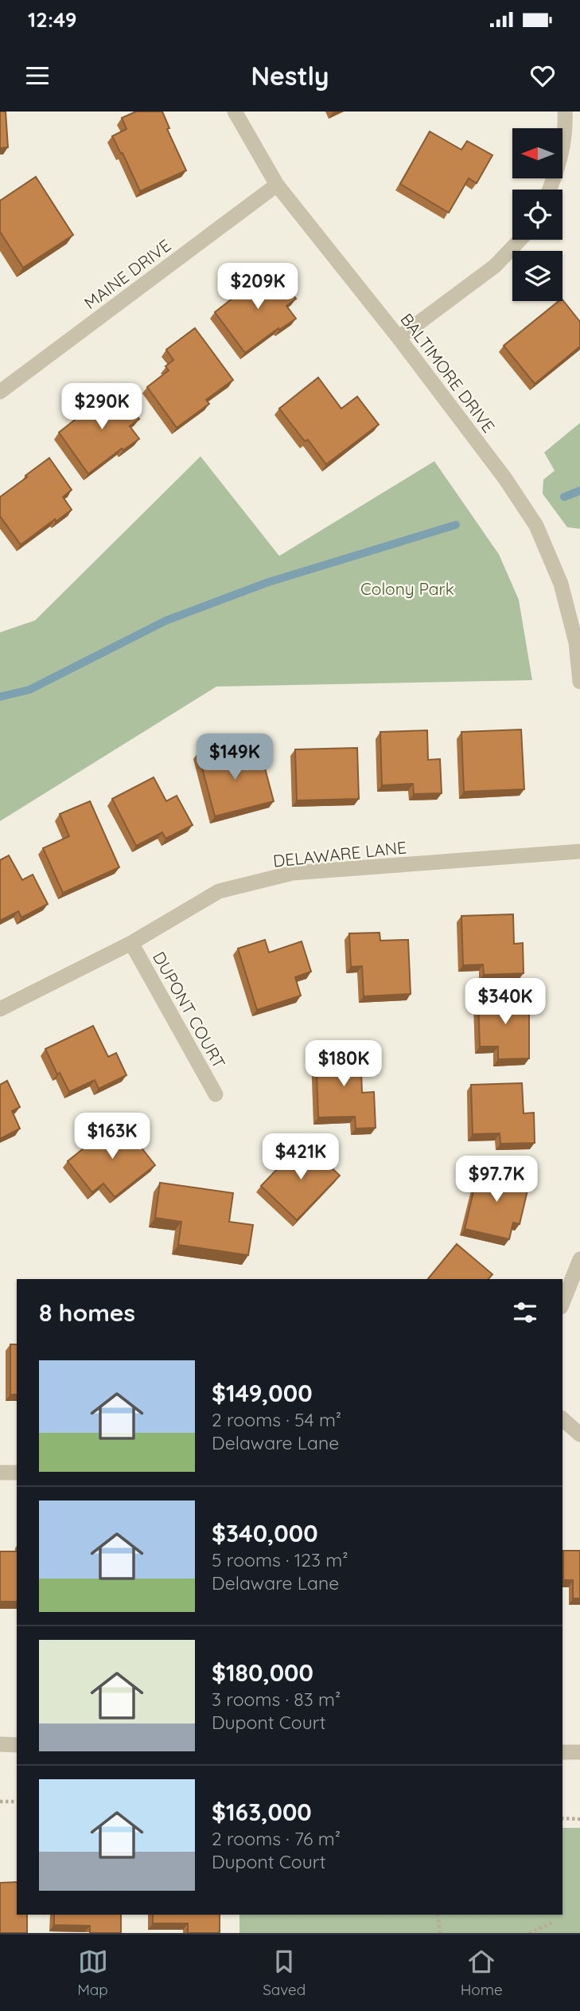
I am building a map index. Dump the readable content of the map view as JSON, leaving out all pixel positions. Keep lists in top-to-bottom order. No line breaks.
{"streets":{"street":["MAINE DRIVE","BALTIMORE DRIVE","DELAWARE LANE","DUPONT COURT"]},"crossings":[["MAINE DRIVE","BALTIMORE DRIVE"],["DELAWARE LANE","DUPONT COURT"]],"parks":["Colony Park"],"north":"left","page":{"status":"12:49","header":"Nestly","price":["$209K","$290K","$149K","$340K","$180K","$163K","$421K","$97.7K"],"heading":"8 homes","list":[{"name":"$149,000","note":"2 rooms · 54 m² · Delaware Lane"},{"name":"$340,000","note":"5 rooms · 123 m² · Delaware Lane"},{"name":"$180,000","note":"3 rooms · 83 m² · Dupont Court"},{"name":"$163,000","note":"2 rooms · 76 m² · Dupont Court"}],"tabs":["Map","Saved","Home"]}}
